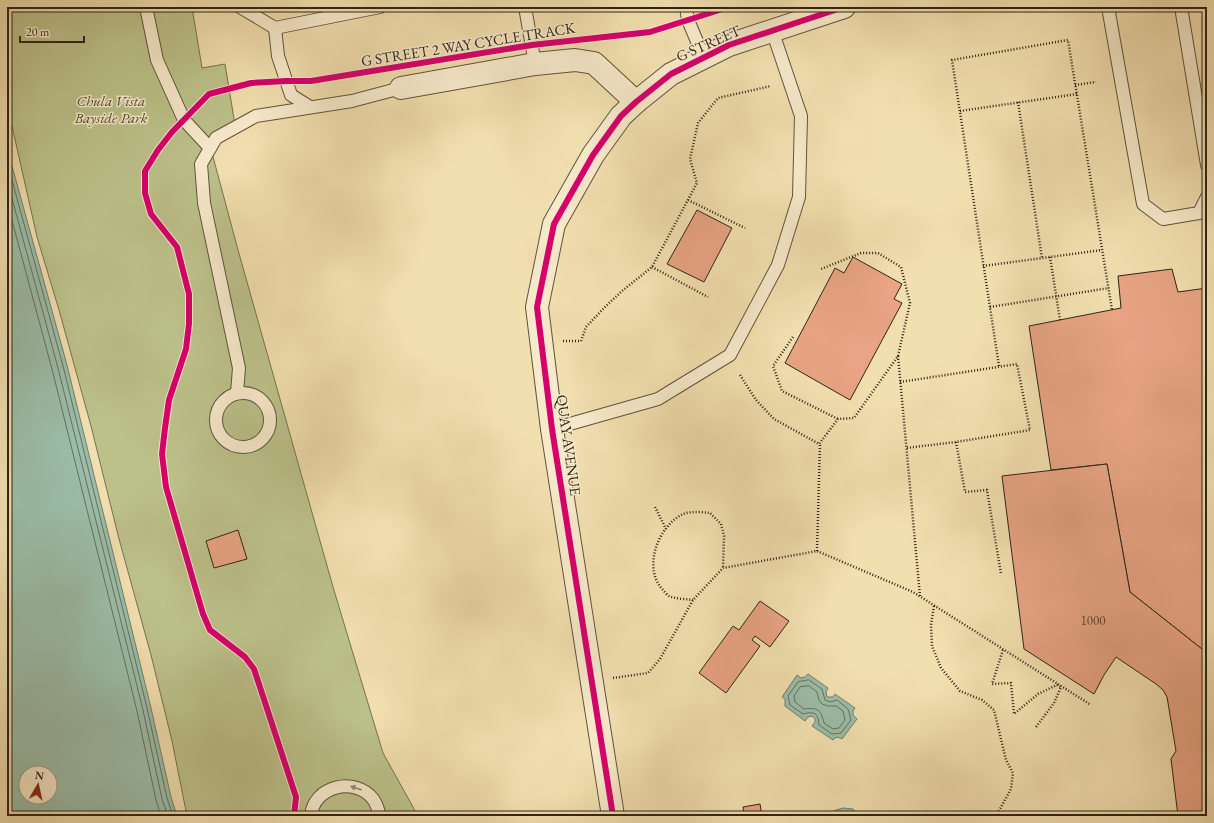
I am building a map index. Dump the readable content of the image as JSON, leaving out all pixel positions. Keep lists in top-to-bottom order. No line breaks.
{"streets":{"street":["G STREET","QUAY AVENUE"],"cycle path":["G STREET 2 WAY CYCLE TRACK"]},"crossings":[["G STREET","QUAY AVENUE"]],"parks":["Chula Vista Bayside Park"],"house_numbers":["1000"],"scale_bar":"20 m","north":"top"}
